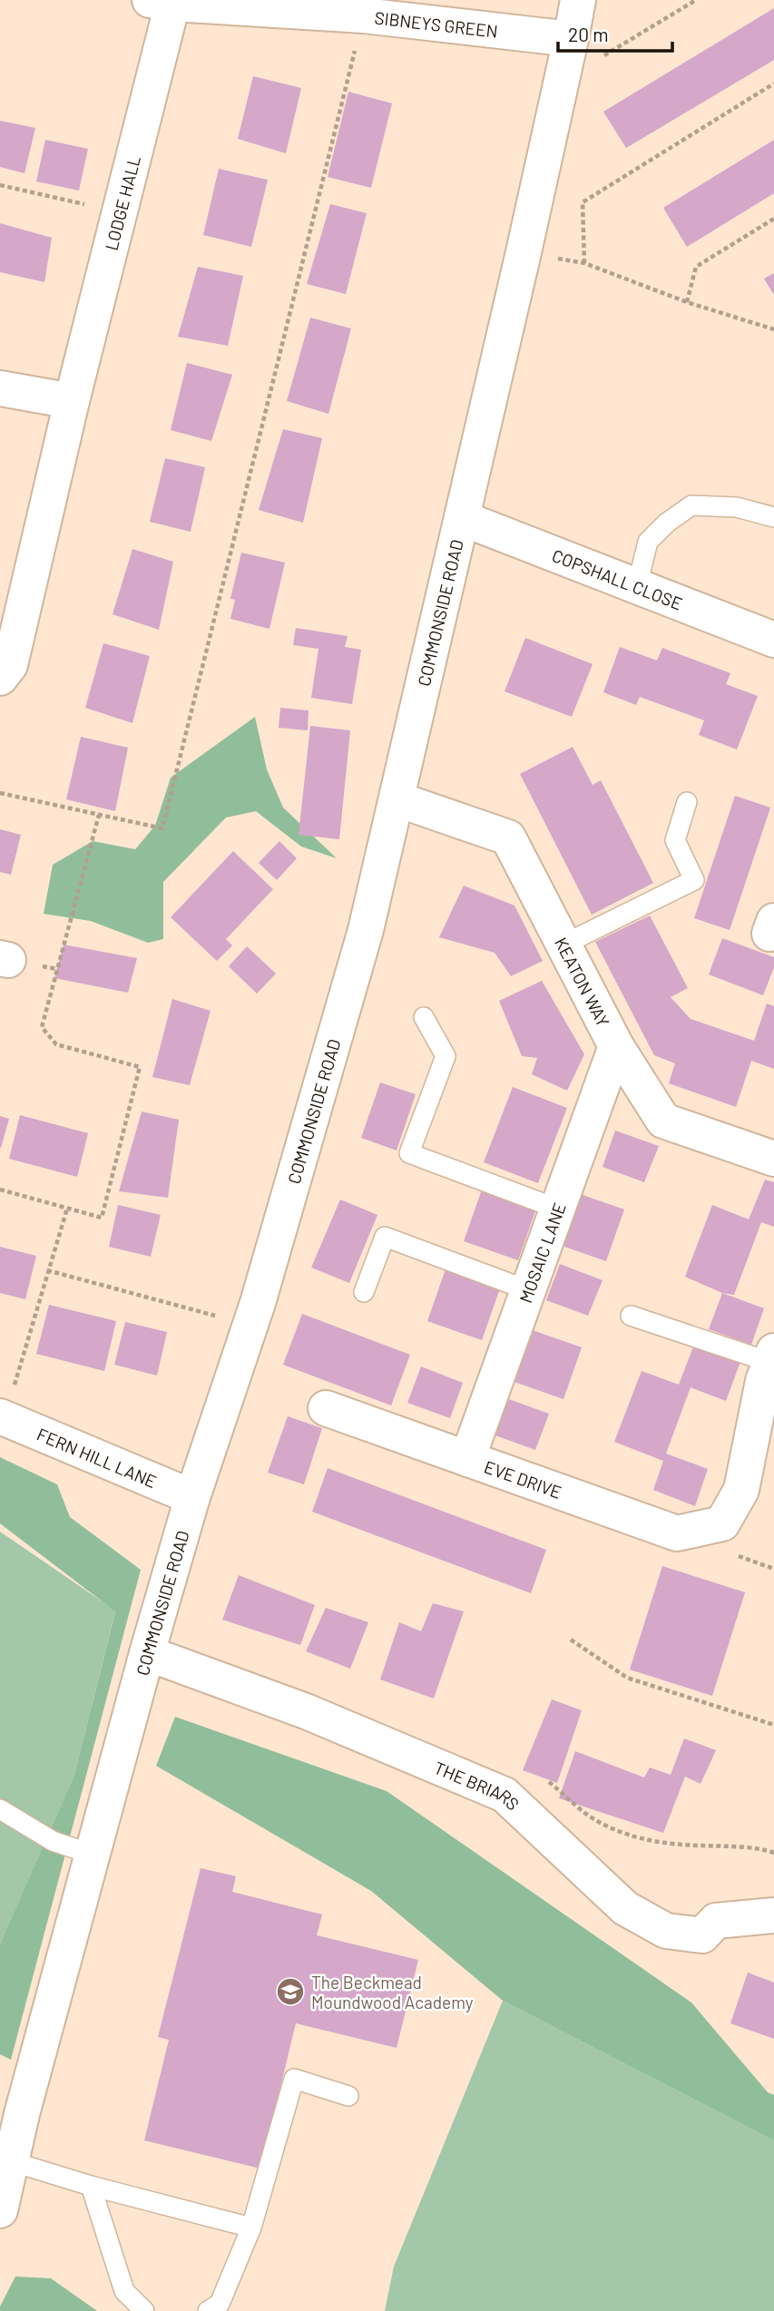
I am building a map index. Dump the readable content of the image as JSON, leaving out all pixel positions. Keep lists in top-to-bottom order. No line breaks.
{"streets":{"street":["SIBNEYS GREEN","LODGE HALL","COPSHALL CLOSE","COMMONSIDE ROAD","KEATON WAY","MOSAIC LANE","FERN HILL LANE","EVE DRIVE","THE BRIARS"]},"crossings":[["SIBNEYS GREEN","LODGE HALL"],["SIBNEYS GREEN","COMMONSIDE ROAD"],["COPSHALL CLOSE","COMMONSIDE ROAD"],["COMMONSIDE ROAD","KEATON WAY"],["COMMONSIDE ROAD","FERN HILL LANE"],["COMMONSIDE ROAD","THE BRIARS"],["KEATON WAY","MOSAIC LANE"],["MOSAIC LANE","EVE DRIVE"]],"places":{"school or university":["The Beckmead Moundwood Academy"]},"scale_bar":"20 m"}
